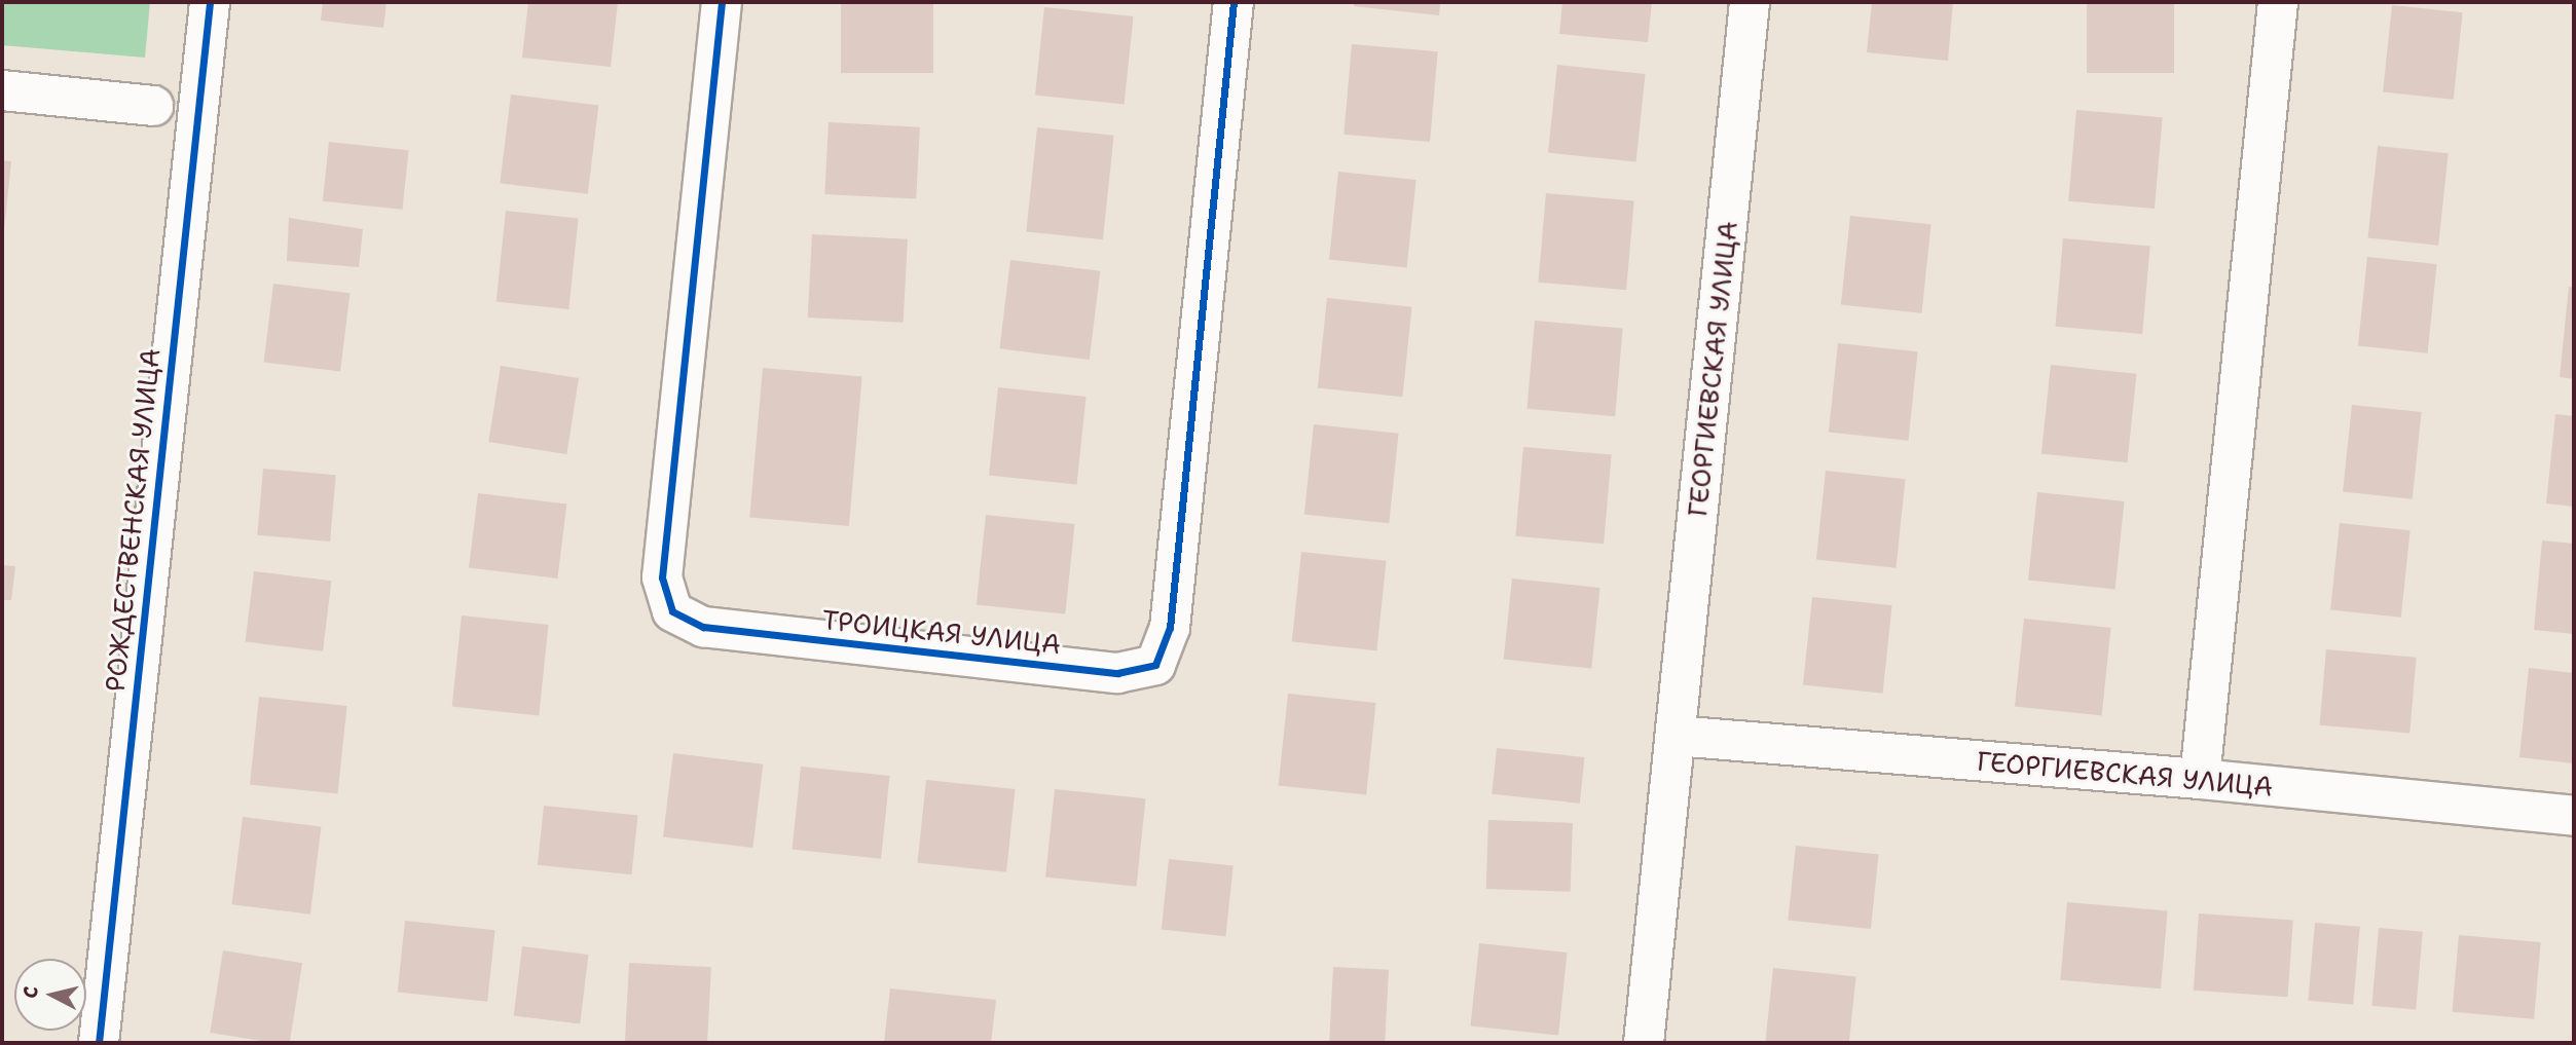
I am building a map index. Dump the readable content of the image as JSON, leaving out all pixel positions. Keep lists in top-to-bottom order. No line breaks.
{"streets":{"street":["ГЕОРГИЕВСКАЯ УЛИЦА","РОЖДЕСТВЕНСКАЯ УЛИЦА","ТРОИЦКАЯ УЛИЦА"]},"north":"left"}
